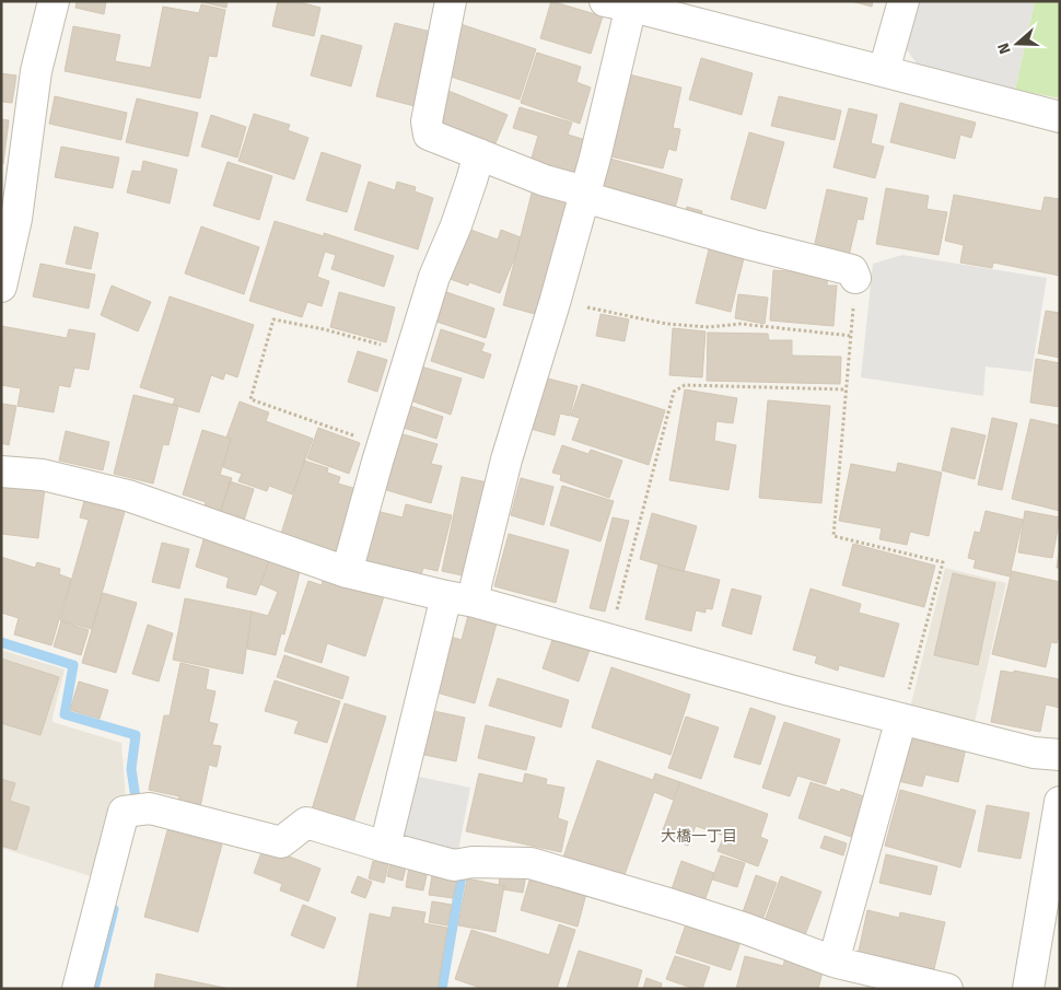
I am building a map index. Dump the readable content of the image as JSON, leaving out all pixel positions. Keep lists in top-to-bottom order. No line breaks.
{"districts":["大橋一丁目"],"north":"left"}
